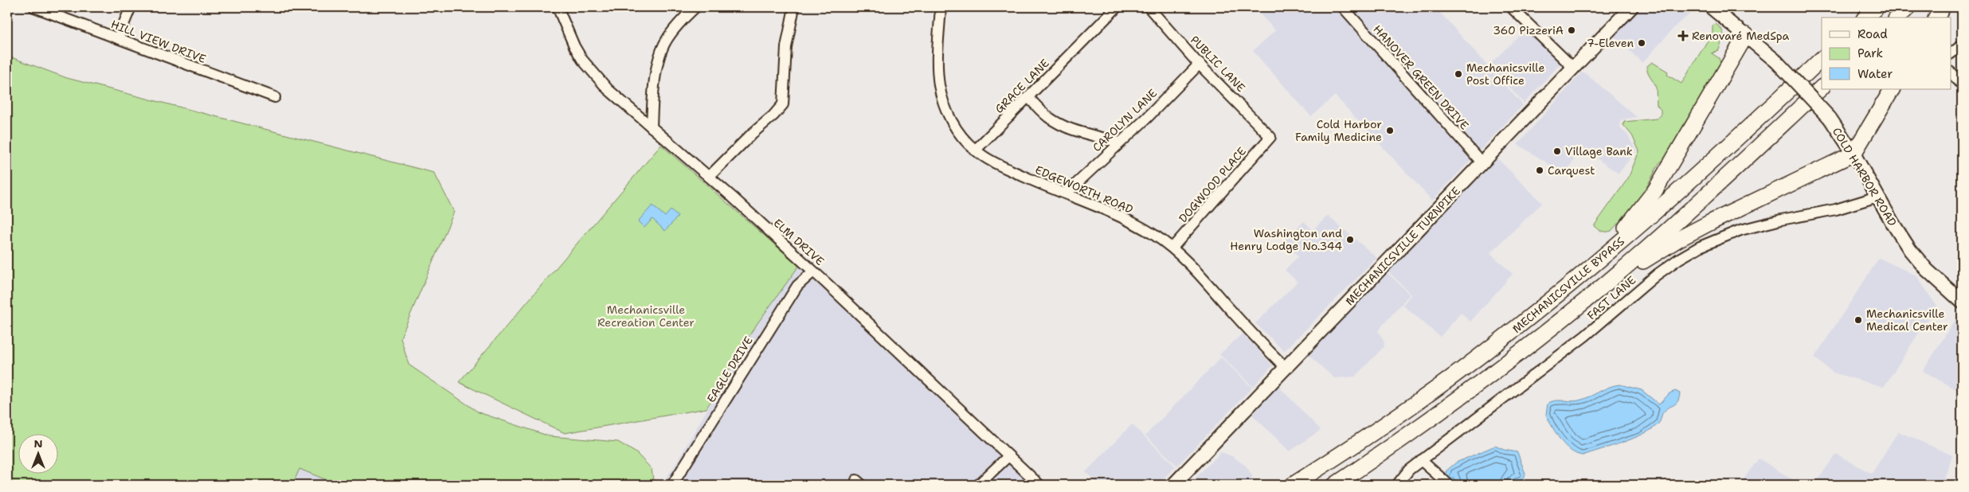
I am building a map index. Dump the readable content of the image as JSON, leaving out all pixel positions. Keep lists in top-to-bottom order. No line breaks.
{"streets":{"highway":["MECHANICSVILLE BYPASS"],"main road":["COLD HARBOR ROAD","MECHANICSVILLE TURNPIKE"],"street":["HILL VIEW DRIVE","PUBLIC LANE","HANOVER GREEN DRIVE","GRACE LANE","CAROLYN LANE","DOGWOOD PLACE","EDGEWORTH ROAD","ELM DRIVE","FAST LANE","EAGLE DRIVE"]},"crossings":[["PUBLIC LANE","CAROLYN LANE"],["PUBLIC LANE","DOGWOOD PLACE"],["HANOVER GREEN DRIVE","MECHANICSVILLE TURNPIKE"],["GRACE LANE","EDGEWORTH ROAD"],["CAROLYN LANE","EDGEWORTH ROAD"],["COLD HARBOR ROAD","FAST LANE"],["DOGWOOD PLACE","EDGEWORTH ROAD"],["EDGEWORTH ROAD","MECHANICSVILLE TURNPIKE"],["ELM DRIVE","EAGLE DRIVE"]],"parks":["Mechanicsville Recreation Center"],"places":{"other":["360 PizzeriA","7-Eleven","Mechanicsville Post Office","Cold Harbor Family Medicine","Village Bank","Carquest","Washington and Henry Lodge No.344","Mechanicsville Medical Center"],"health":["Renovaré MedSpa"]},"legend":["Road","Park","Water"],"north":"top"}
